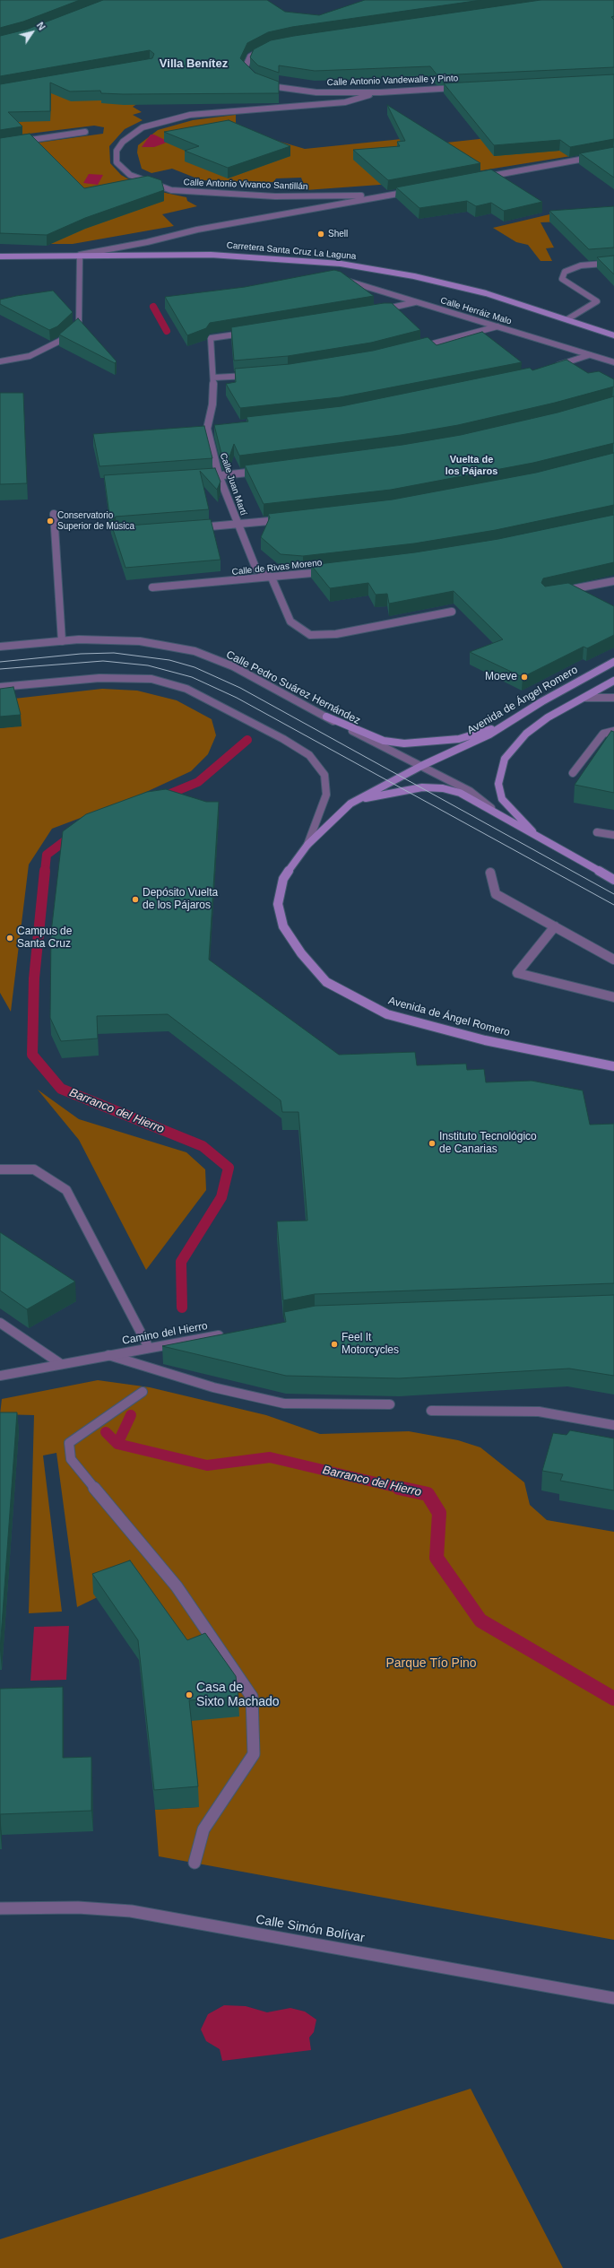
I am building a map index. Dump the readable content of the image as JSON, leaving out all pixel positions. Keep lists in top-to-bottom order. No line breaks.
{"streets":{"main road":["Carretera Santa Cruz La Laguna","Avenida de Ángel Romero"],"street":["Calle Antonio Vandewalle y Pinto","Calle Antonio Vivanco Santillán","Calle Herráiz Malo","Calle Juan Martí","Calle de Rivas Moreno","Calle Pedro Suárez Hernández","Camino del Hierro","Calle Simón Bolívar"]},"crossings":[["Calle Antonio Vandewalle y Pinto","Calle Antonio Vivanco Santillán"],["Calle Juan Martí","Calle de Rivas Moreno"],["Calle Pedro Suárez Hernández","Avenida de Ángel Romero"]],"districts":["Villa Benítez","Vuelta de los Pájaros"],"water":["Barranco del Hierro"],"parks":["Parque Tío Pino"],"places":["Shell","Conservatorio Superior de Música","Moeve","Depósito Vuelta de los Pájaros","Campus de Santa Cruz","Instituto Tecnológico de Canarias","Feel It Motorcycles","Casa de Sixto Machado"],"north":"top right"}
